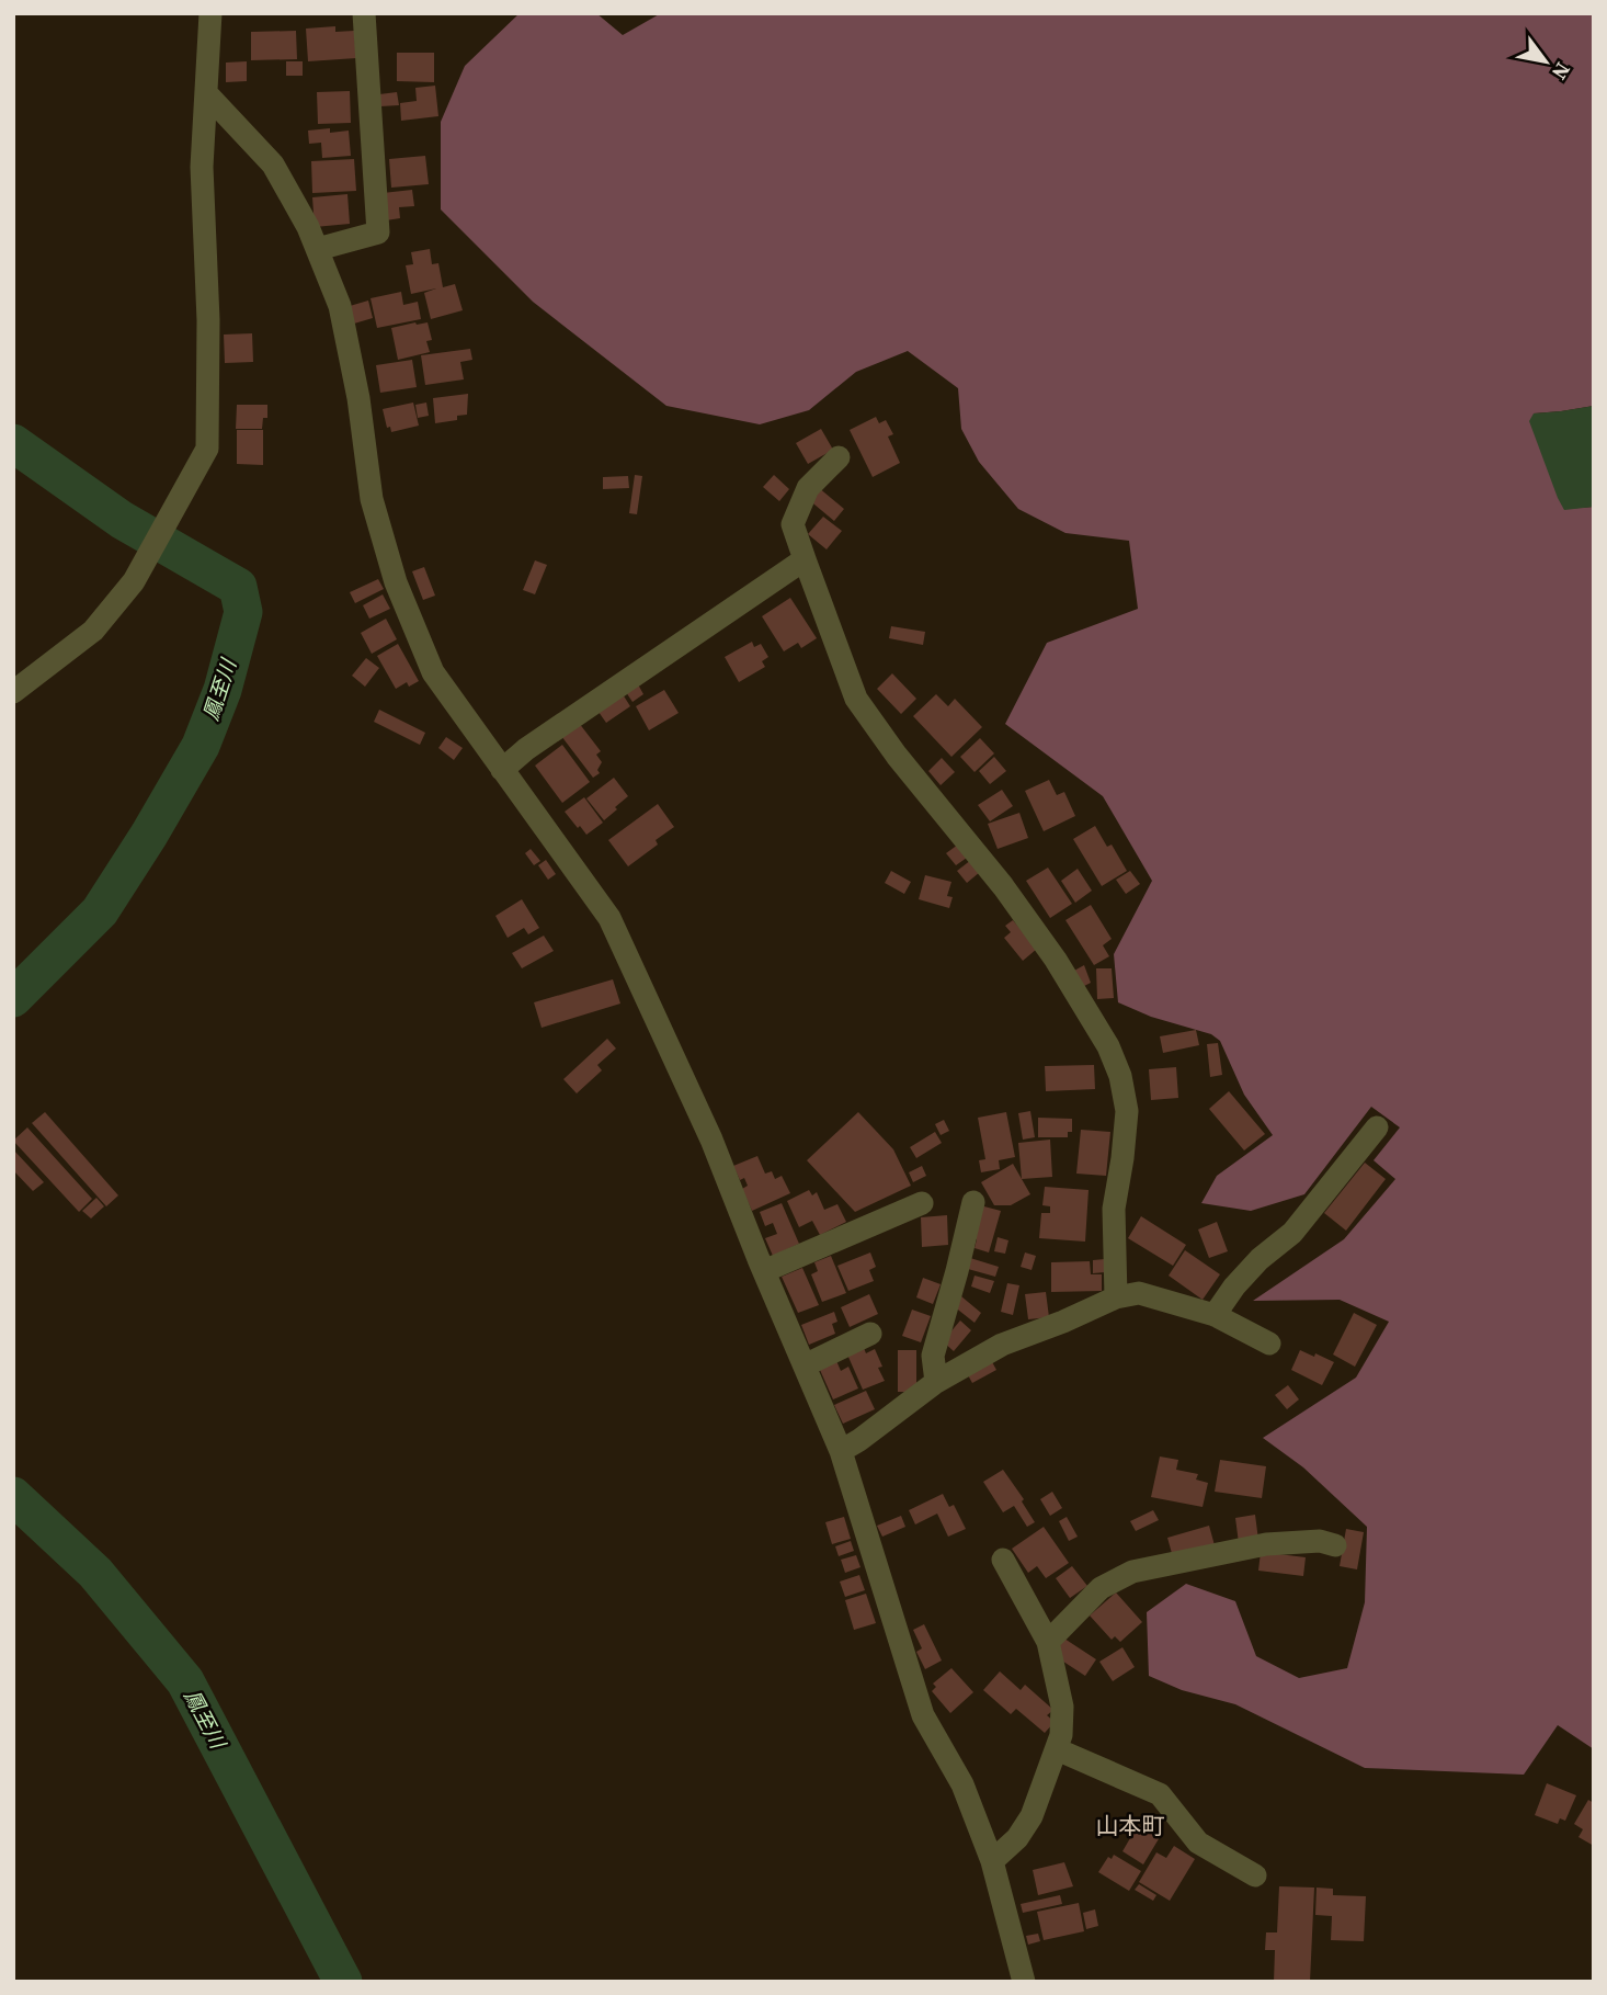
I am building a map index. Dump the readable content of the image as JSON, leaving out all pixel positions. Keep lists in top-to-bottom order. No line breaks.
{"districts":["山本町"],"water":["鳳至川"],"north":"bottom right"}
